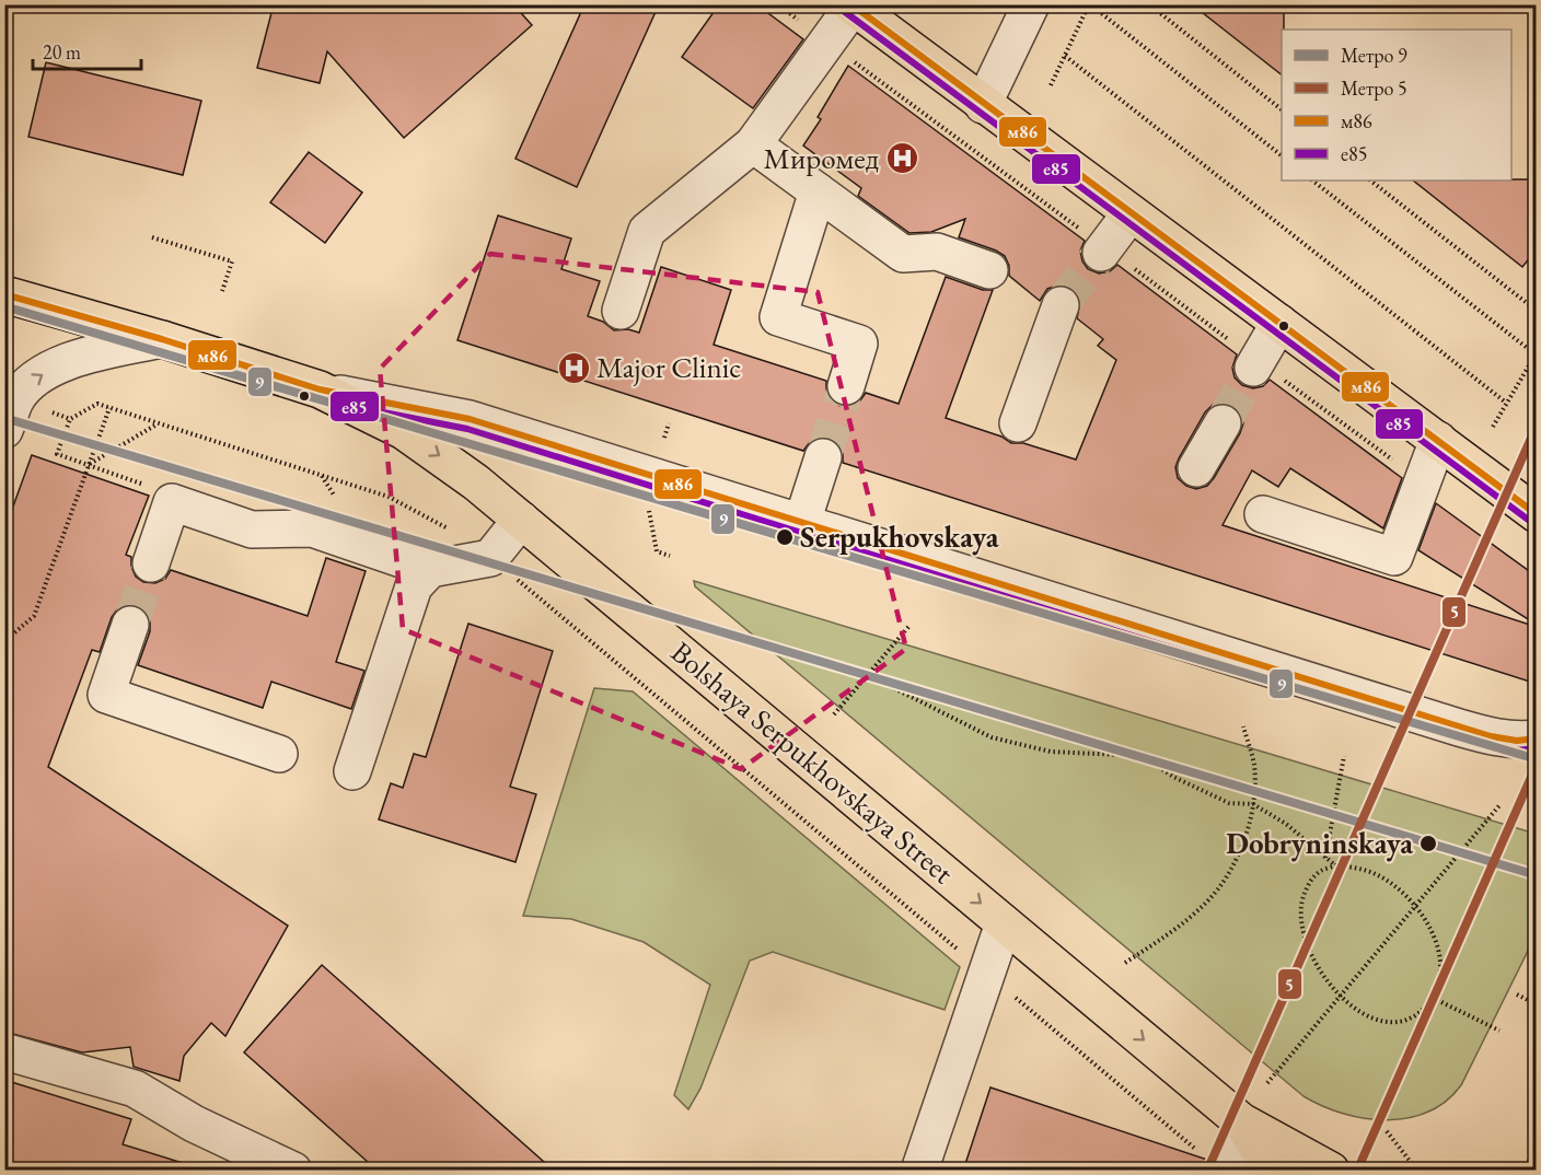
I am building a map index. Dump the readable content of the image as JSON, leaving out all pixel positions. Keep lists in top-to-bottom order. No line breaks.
{"streets":{"main road":["Bolshaya Serpukhovskaya Street"]},"one_way":["Bolshaya Serpukhovskaya Street"],"places":{"hospital":["Миромед","Major Clinic"],"other":["Serpukhovskaya","Dobryninskaya"]},"lines":["transit line м86","transit line е85","metro line 9","metro line 5"],"legend":["Метро 9","Метро 5","м86","е85"],"scale_bar":"20 m"}
